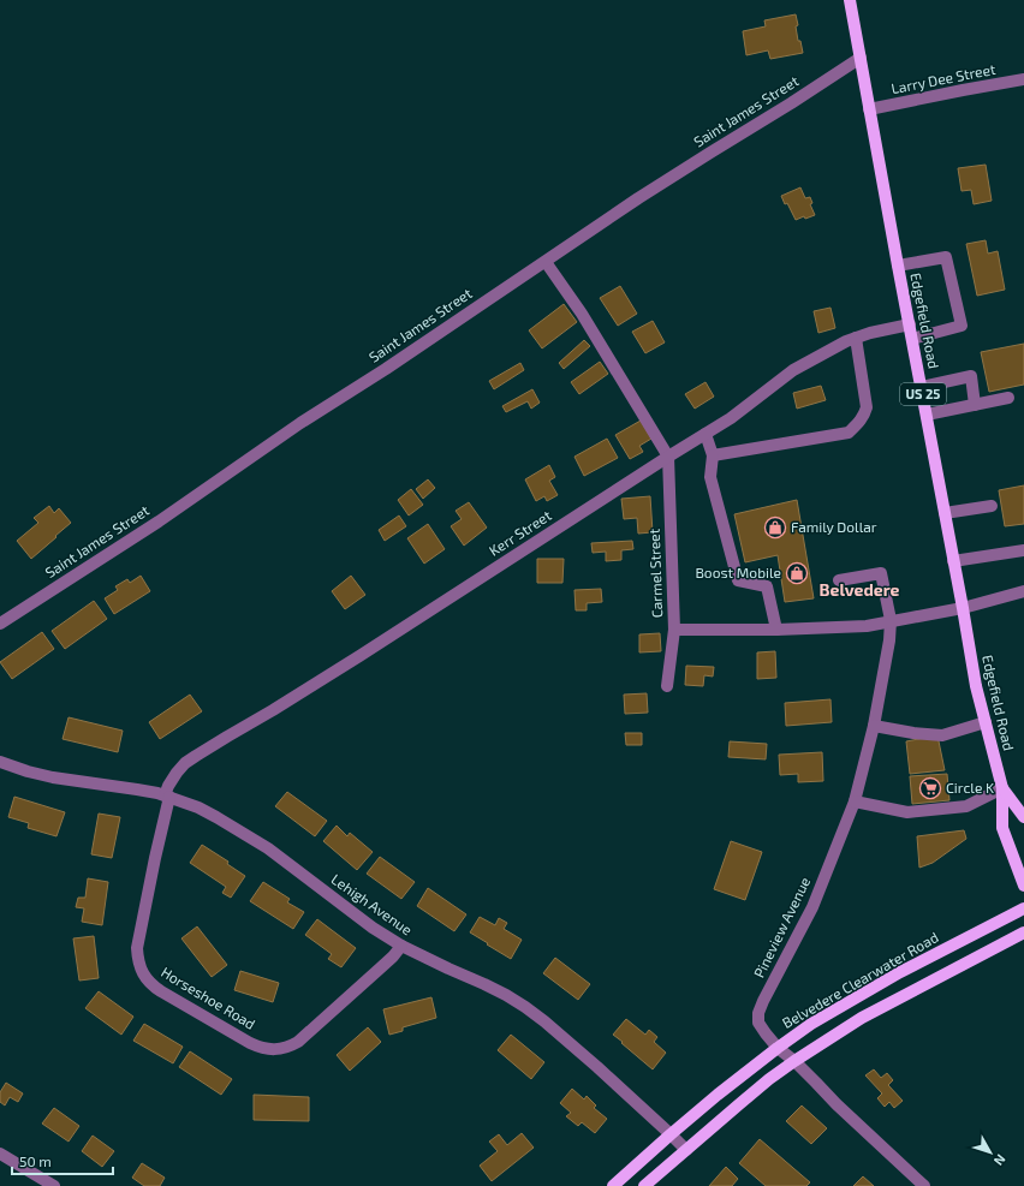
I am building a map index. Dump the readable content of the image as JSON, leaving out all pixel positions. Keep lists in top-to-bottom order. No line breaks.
{"streets":{"main road":["Edgefield Road","US 25","Belvedere Clearwater Road"],"street":["Larry Dee Street","Saint James Street","Kerr Street","Carmel Street","Lehigh Avenue","Pineview Avenue","Horseshoe Road"]},"crossings":[["Larry Dee Street","Edgefield Road"],["Saint James Street","Edgefield Road"],["Saint James Street","Carmel Street"],["Edgefield Road","Kerr Street"],["Edgefield Road","Carmel Street"],["Kerr Street","Carmel Street"],["Kerr Street","Lehigh Avenue"],["Kerr Street","Horseshoe Road"],["Carmel Street","Pineview Avenue"],["Lehigh Avenue","Belvedere Clearwater Road"],["Lehigh Avenue","Horseshoe Road"],["Pineview Avenue","Belvedere Clearwater Road"]],"districts":["Belvedere"],"places":{"shop":["Family Dollar","Boost Mobile"],"supermarket":["Circle K"]},"scale_bar":"50 m","north":"bottom right"}
